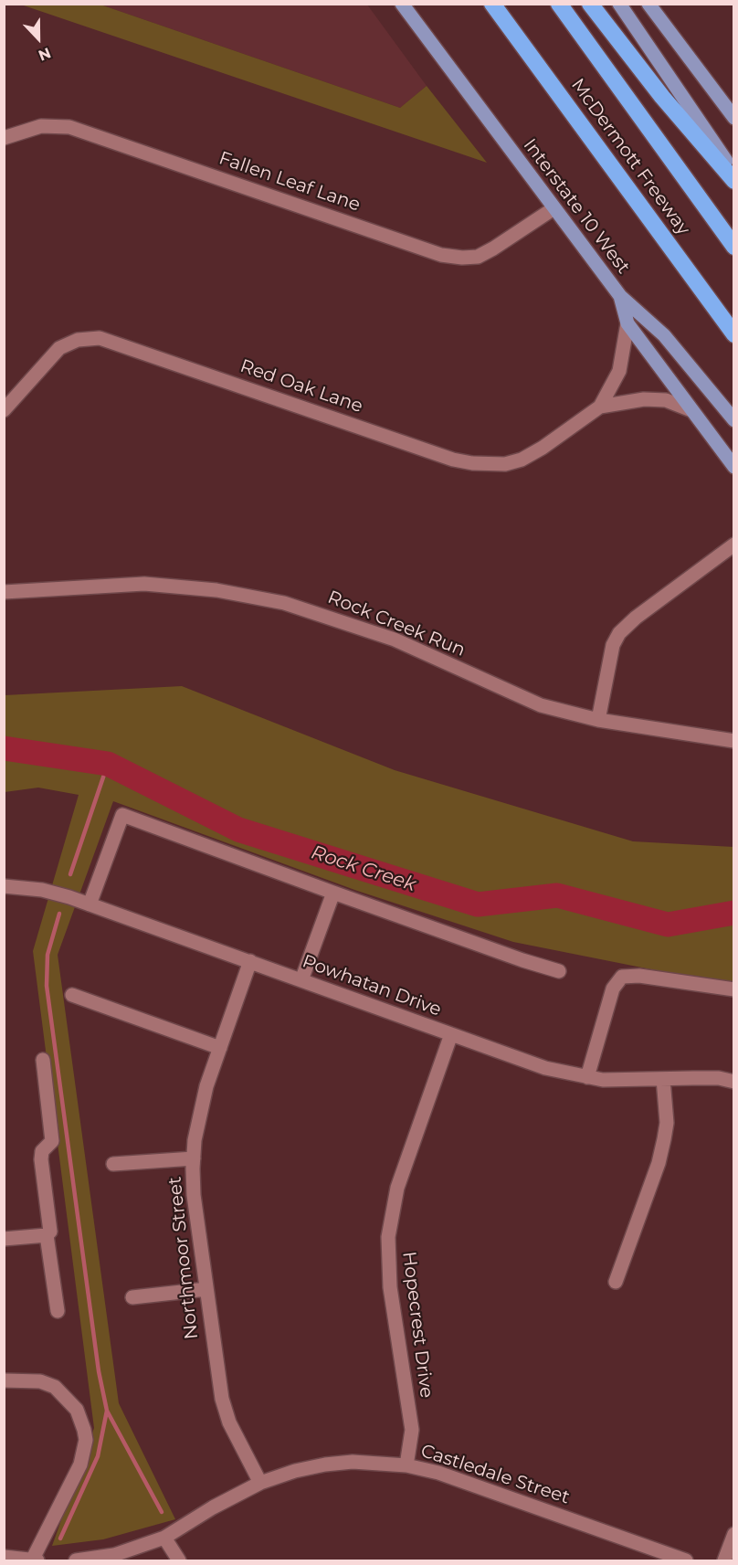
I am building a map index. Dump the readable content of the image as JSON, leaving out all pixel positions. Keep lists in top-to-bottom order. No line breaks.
{"streets":{"highway":["McDermott Freeway"],"main road":["Interstate 10 West"],"street":["Fallen Leaf Lane","Red Oak Lane","Rock Creek Run","Powhatan Drive","Northmoor Street","Hopecrest Drive","Castledale Street"]},"crossings":[["Fallen Leaf Lane","Interstate 10 West"],["Powhatan Drive","Northmoor Street"],["Powhatan Drive","Hopecrest Drive"],["Northmoor Street","Castledale Street"],["Hopecrest Drive","Castledale Street"]],"water":["Rock Creek"],"north":"bottom"}
